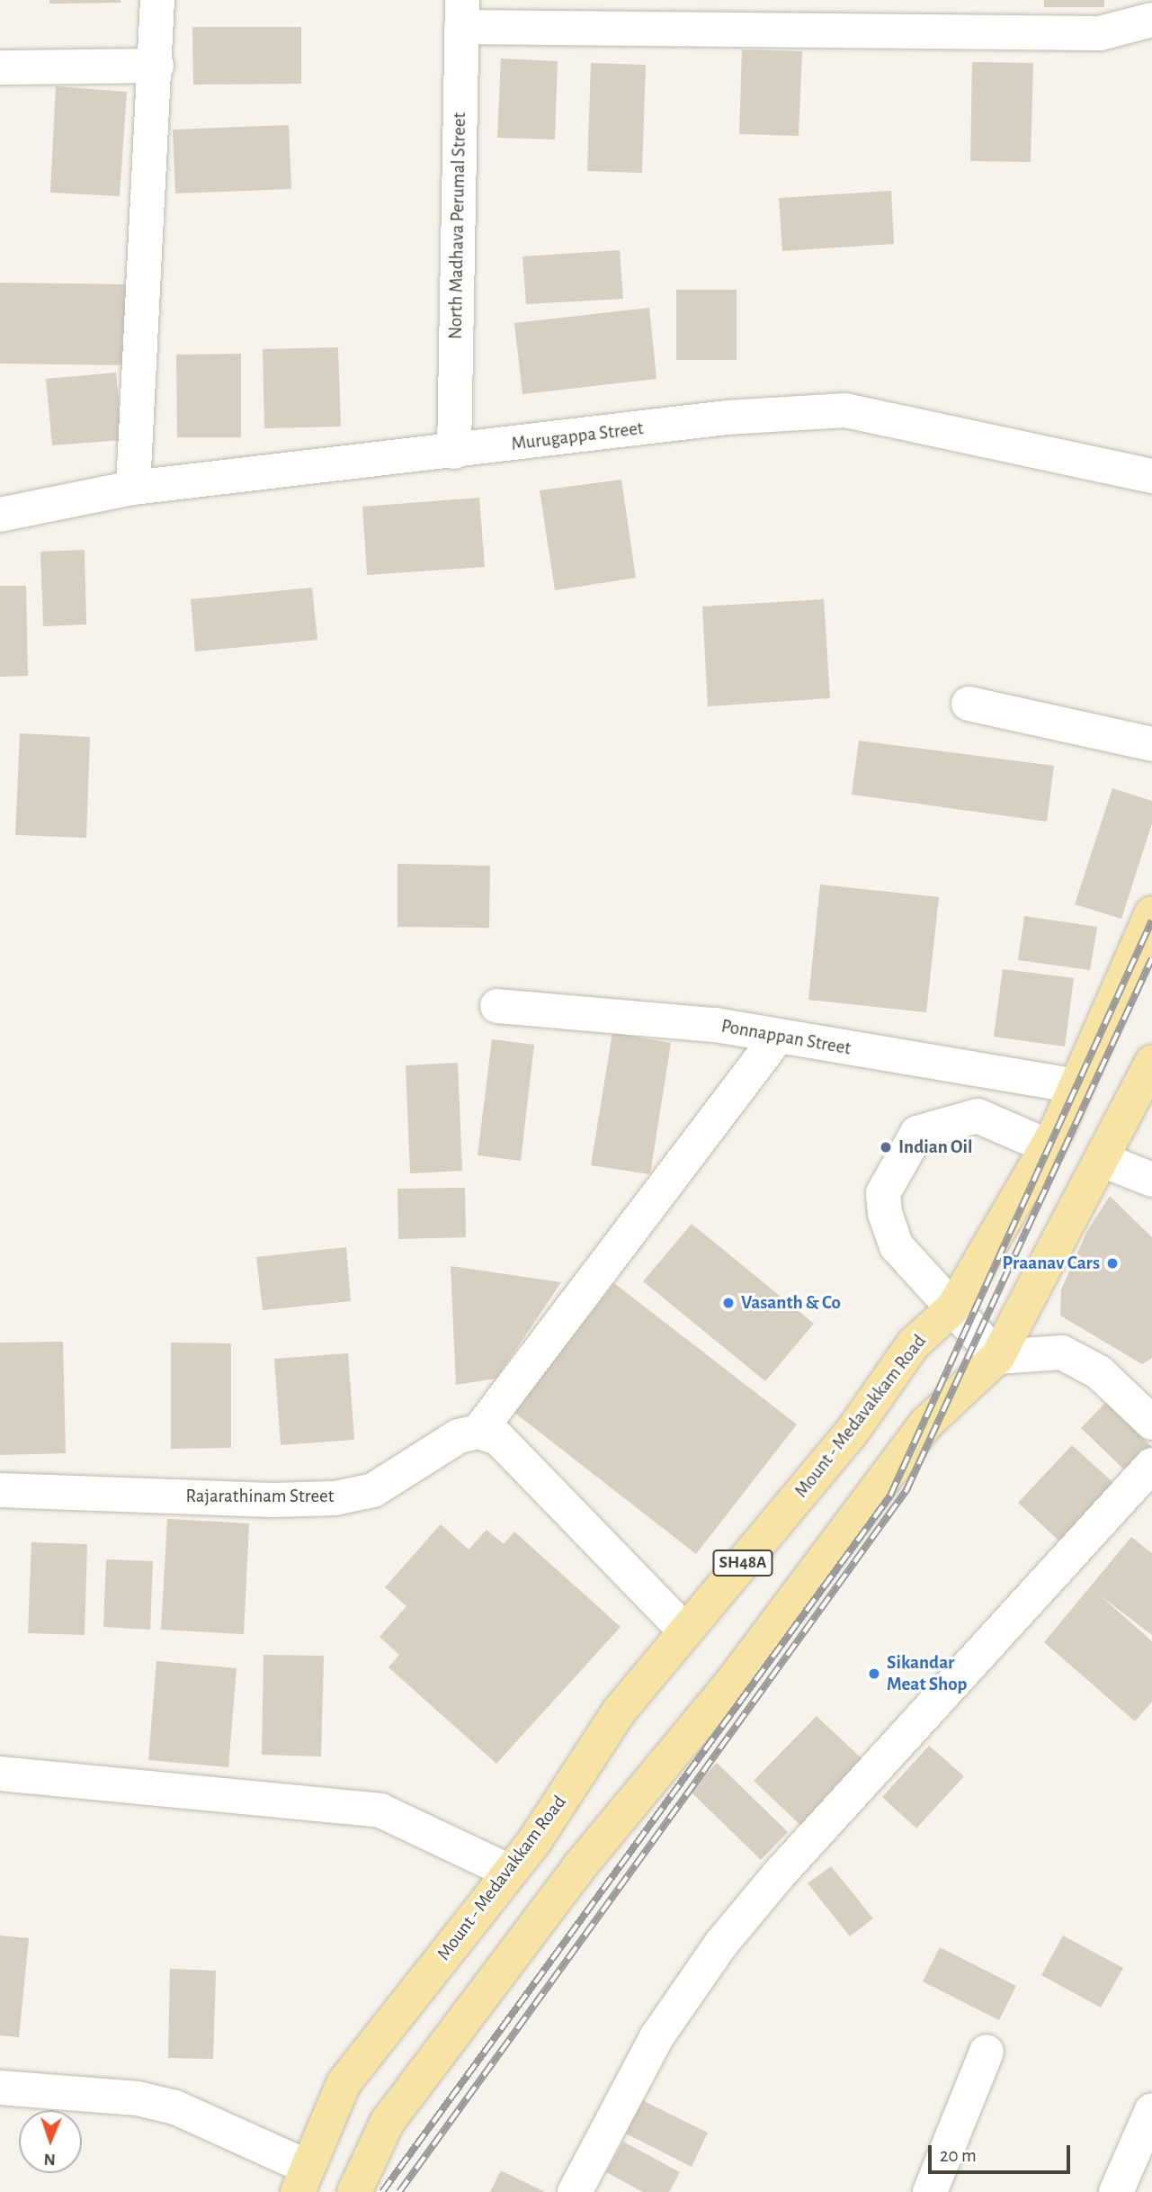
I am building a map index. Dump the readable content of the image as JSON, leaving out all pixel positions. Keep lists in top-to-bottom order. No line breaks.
{"streets":{"main road":["Mount - Medavakkam Road","SH48A"],"street":["North Madhava Perumal Street","Murugappa Street","Ponnappan Street","Rajarathinam Street"]},"crossings":[["North Madhava Perumal Street","Murugappa Street"],["Ponnappan Street","Mount - Medavakkam Road"]],"places":["Indian Oil","Praanav Cars","Vasanth & Co","Sikandar Meat Shop"],"scale_bar":"20 m","north":"bottom"}
